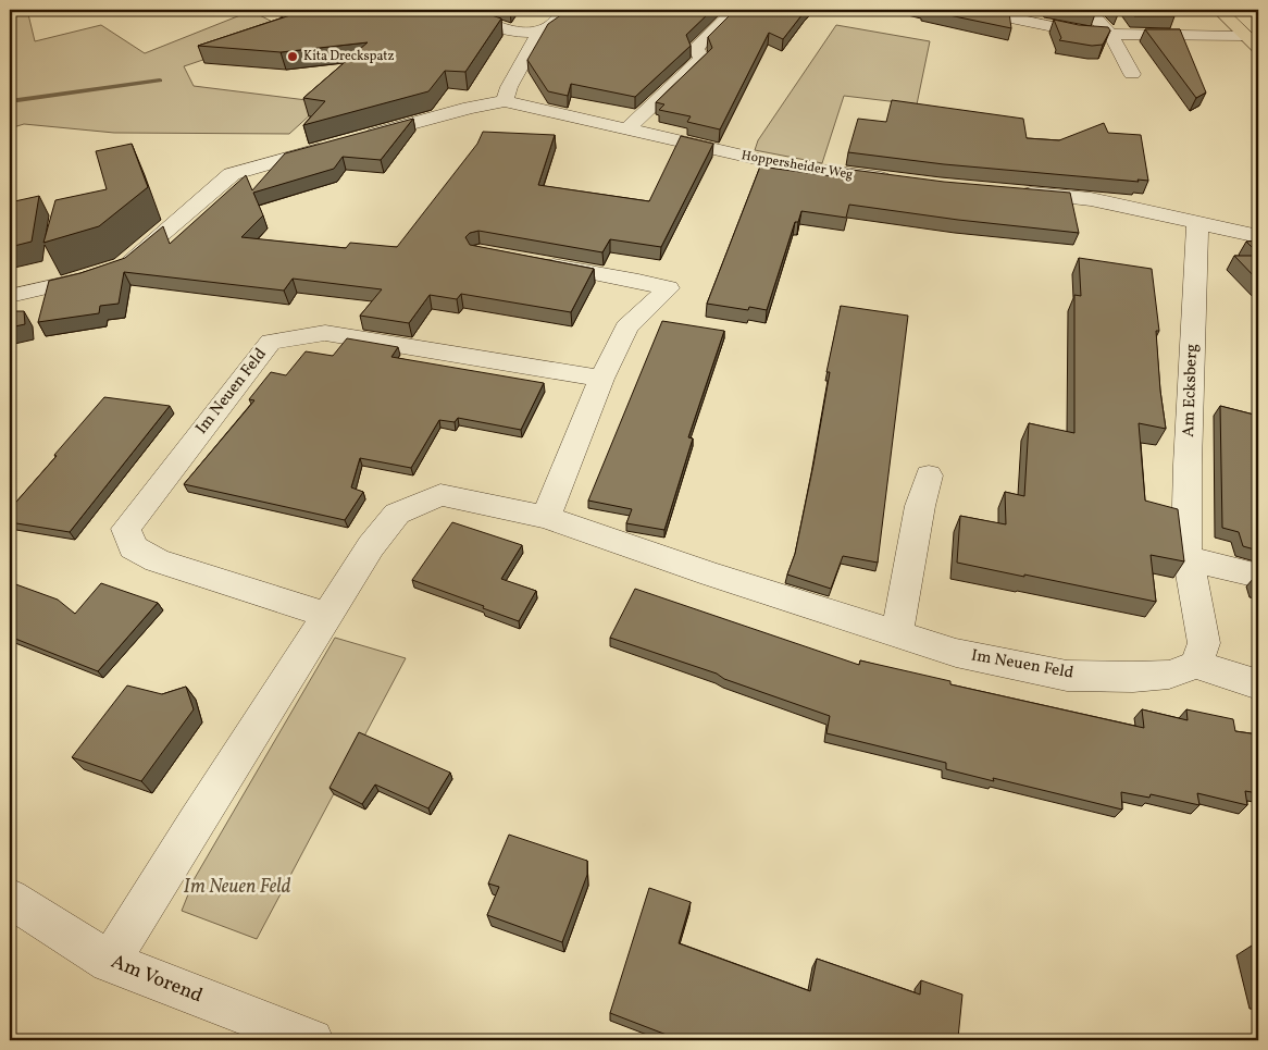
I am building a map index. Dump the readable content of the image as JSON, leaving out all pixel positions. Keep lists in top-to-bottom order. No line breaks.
{"streets":{"street":["Hoppersheider Weg","Am Ecksberg","Im Neuen Feld","Am Vorend"]},"crossings":[["Im Neuen Feld","Am Vorend"]],"parks":["Im Neuen Feld"],"places":["Kita Dreckspatz"]}
